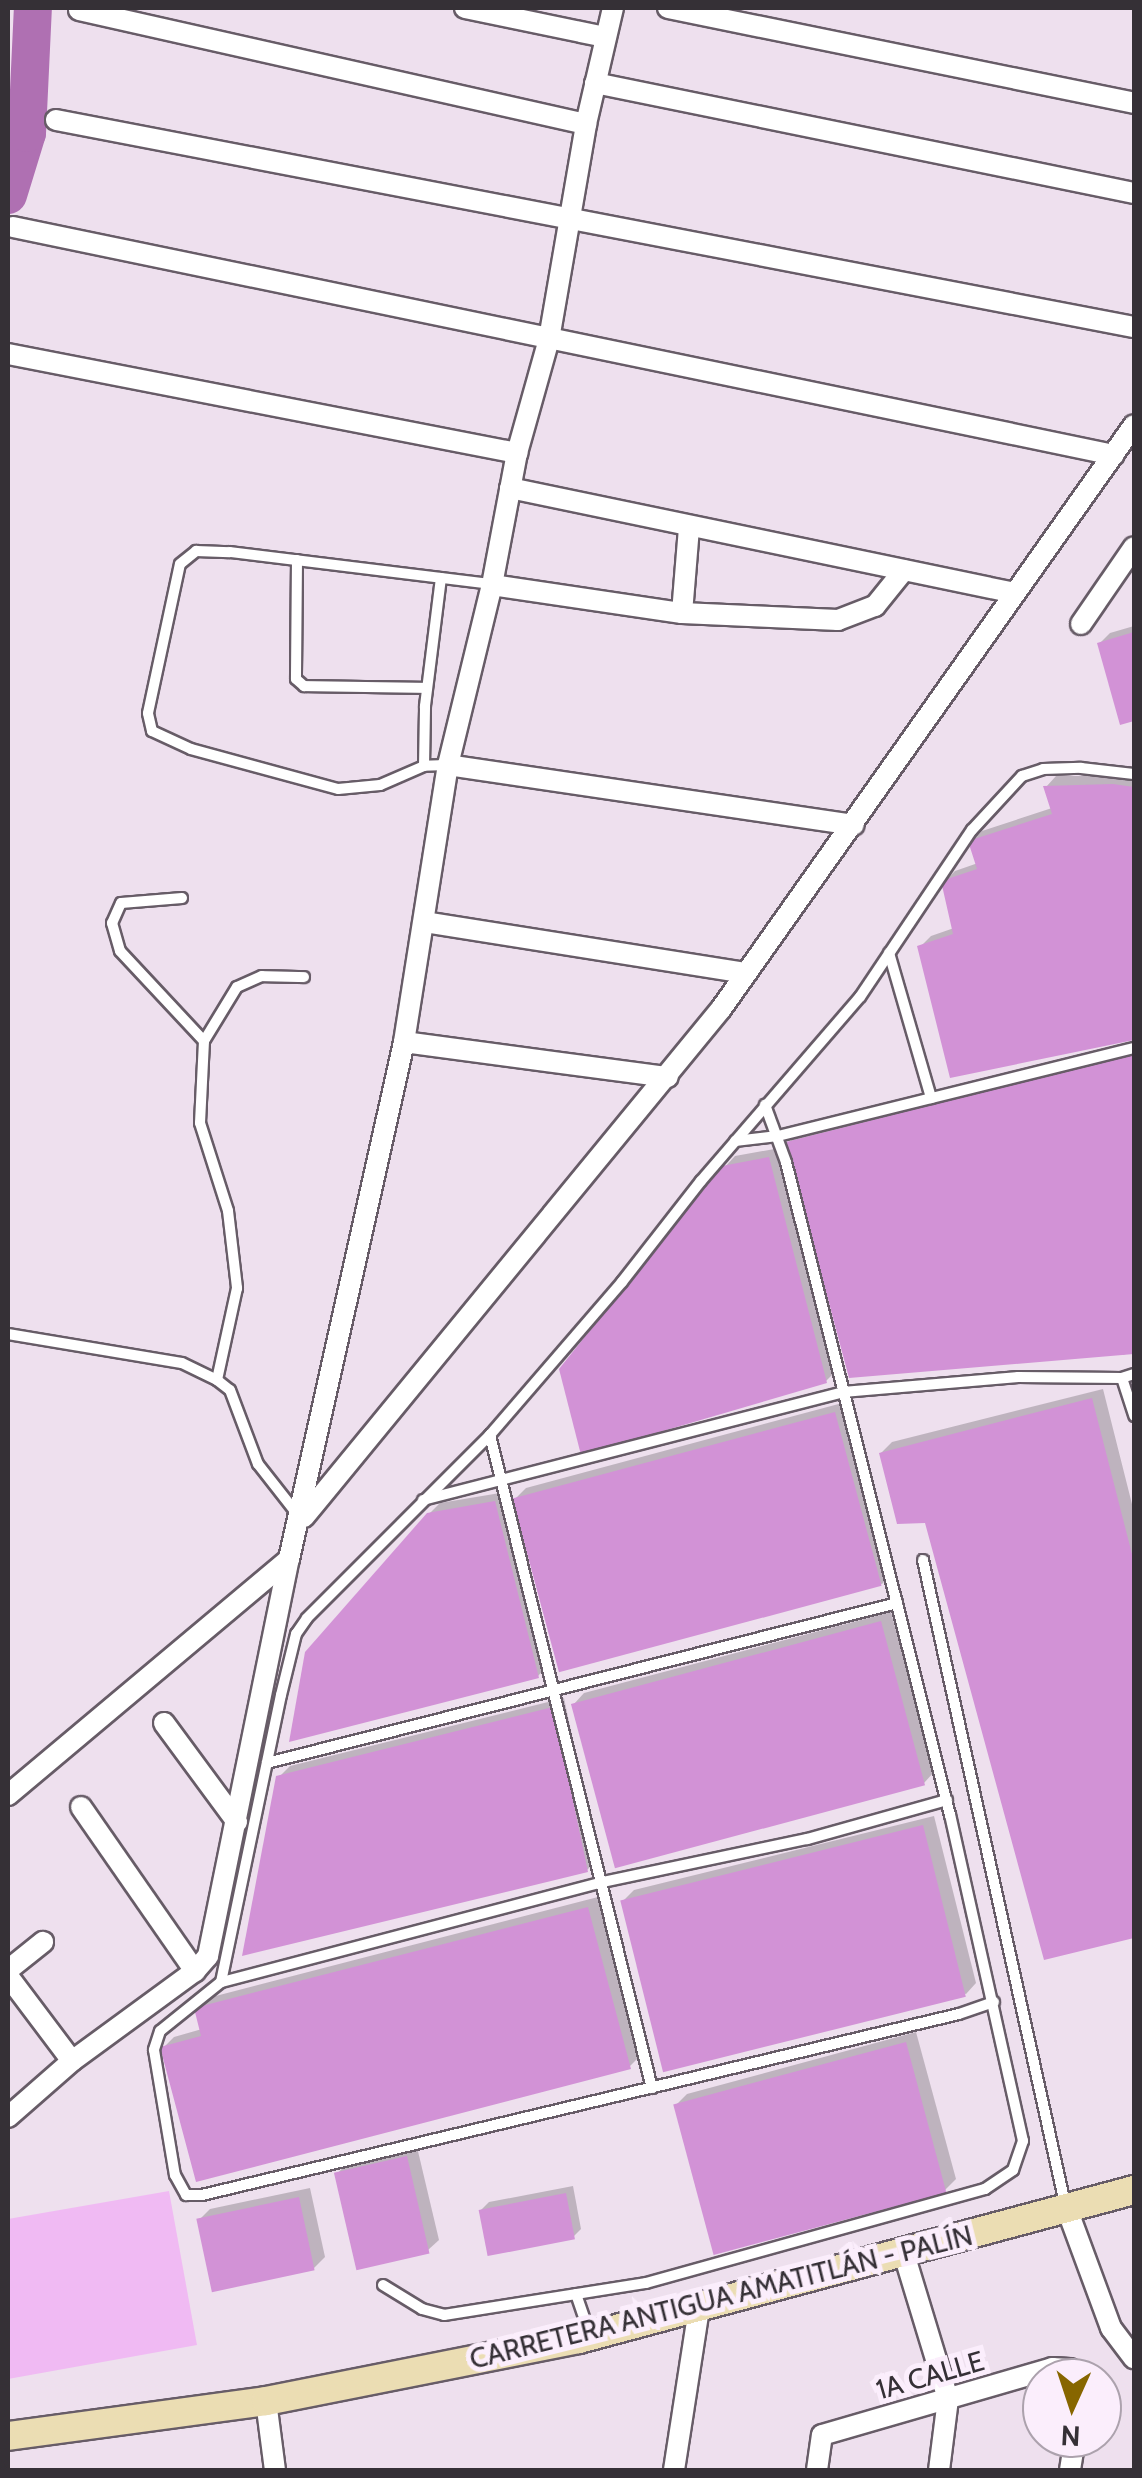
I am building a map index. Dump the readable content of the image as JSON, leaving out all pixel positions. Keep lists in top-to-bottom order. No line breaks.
{"streets":{"main road":["CARRETERA ANTIGUA AMATITLÁN - PALÍN"],"street":["1A CALLE"]},"north":"bottom"}
